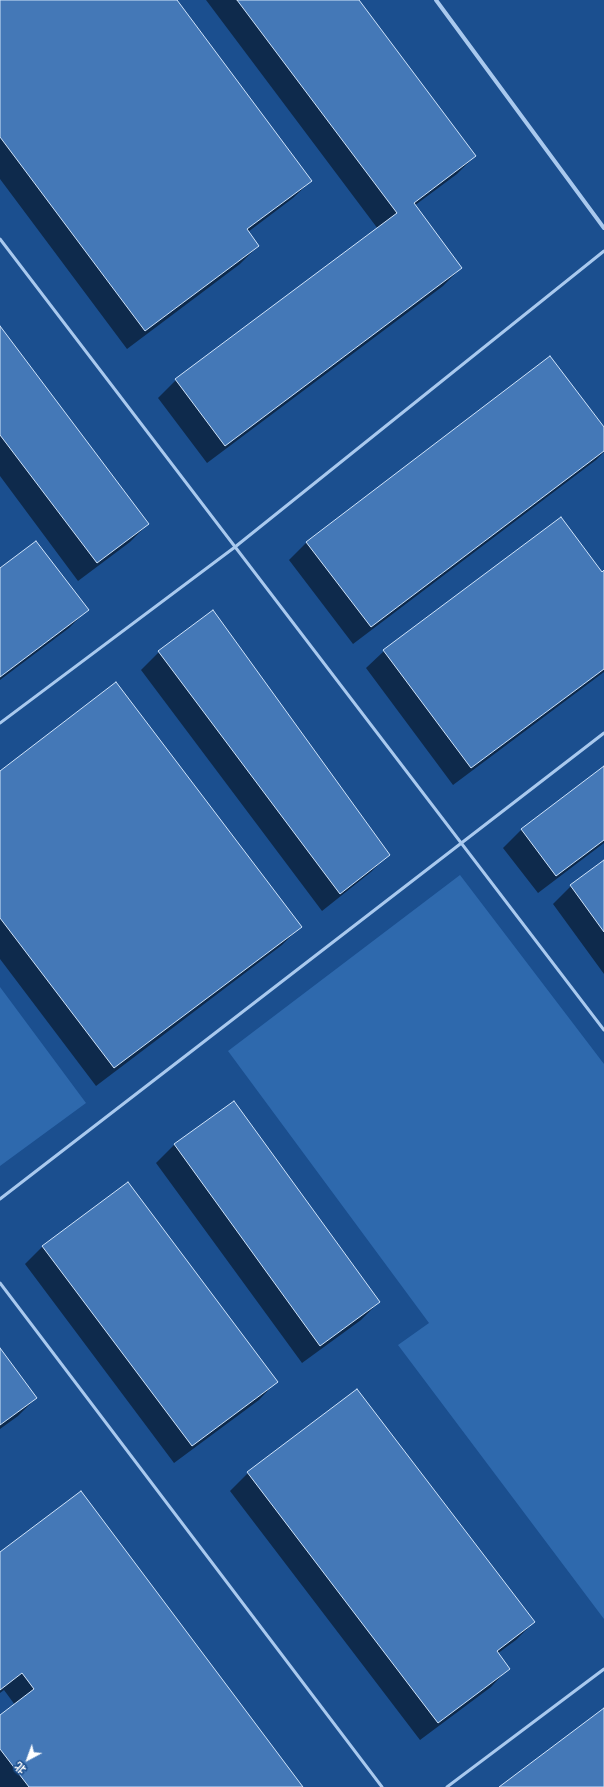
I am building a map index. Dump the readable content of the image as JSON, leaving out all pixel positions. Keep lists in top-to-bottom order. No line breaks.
{"north":"bottom left"}
